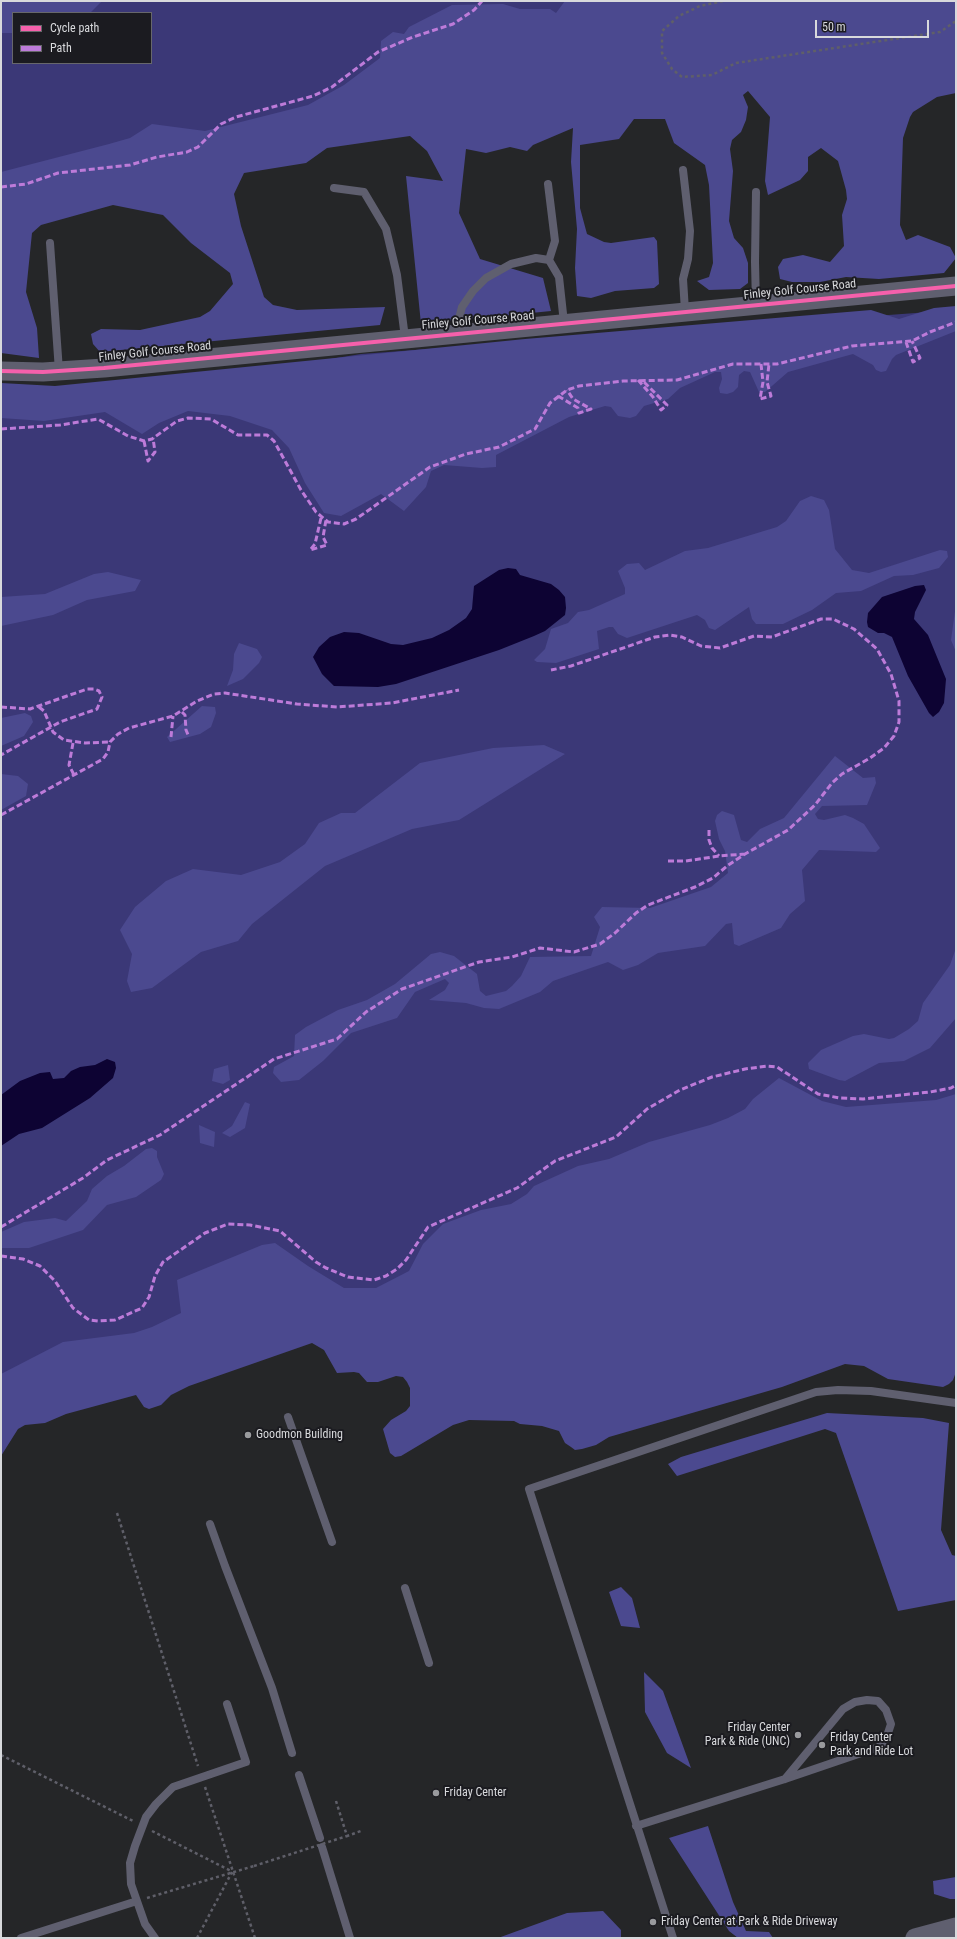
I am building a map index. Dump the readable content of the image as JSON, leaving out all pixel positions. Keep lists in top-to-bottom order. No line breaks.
{"streets":{"street":["Finley Golf Course Road"]},"places":["Goodmon Building","Friday Center Park & Ride (UNC)","Friday Center Park and Ride Lot","Friday Center","Friday Center at Park & Ride Driveway"],"legend":["Cycle path","Path"],"scale_bar":"50 m"}
